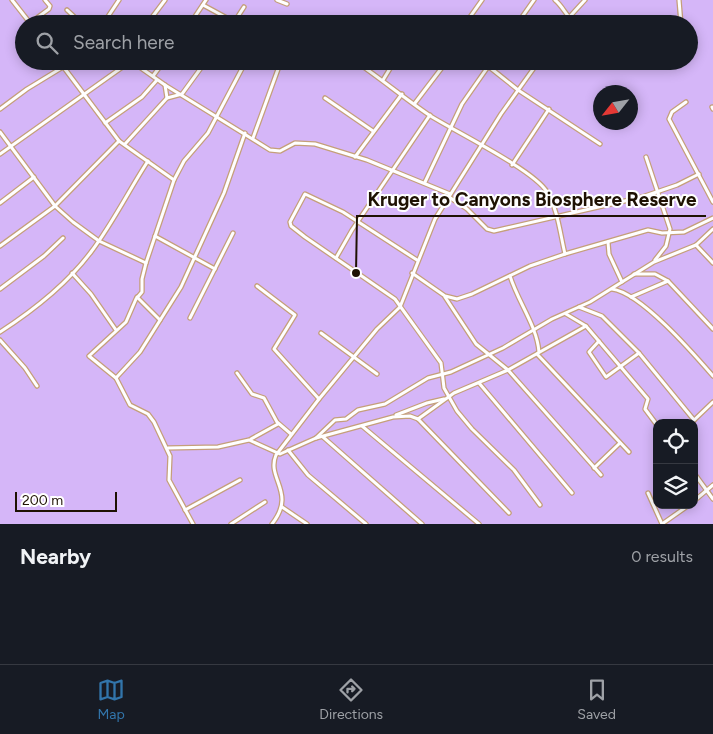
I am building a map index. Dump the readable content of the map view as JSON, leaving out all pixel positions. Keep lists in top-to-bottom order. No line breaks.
{"places":["Kruger to Canyons Biosphere Reserve"],"scale_bar":"200 m","north":"bottom left","page":{"search":"Search here","scale":"200 m","heading":["Nearby","0 results"],"nav":["Map","Directions","Saved"]}}
